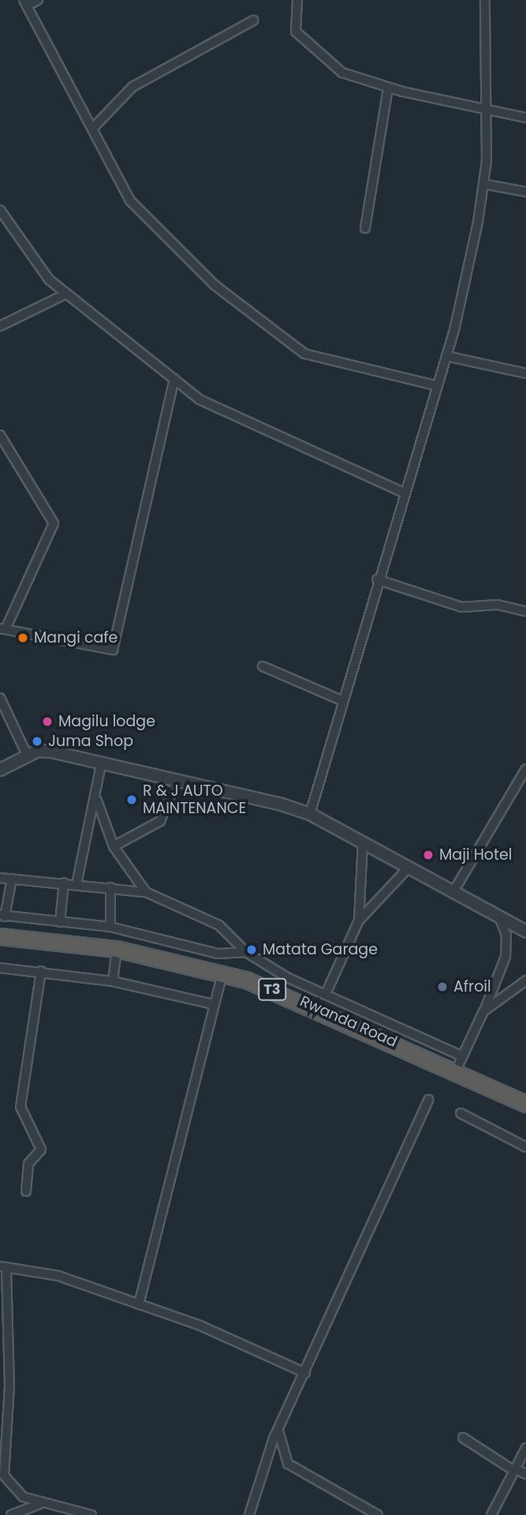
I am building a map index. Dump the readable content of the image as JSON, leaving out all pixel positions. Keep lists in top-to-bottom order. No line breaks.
{"streets":{"highway":["T3","Rwanda Road"]},"places":["Mangi cafe","Magilu lodge","Juma Shop","R & J AUTO MAINTENANCE","Maji Hotel","Matata Garage","Afroil"]}
